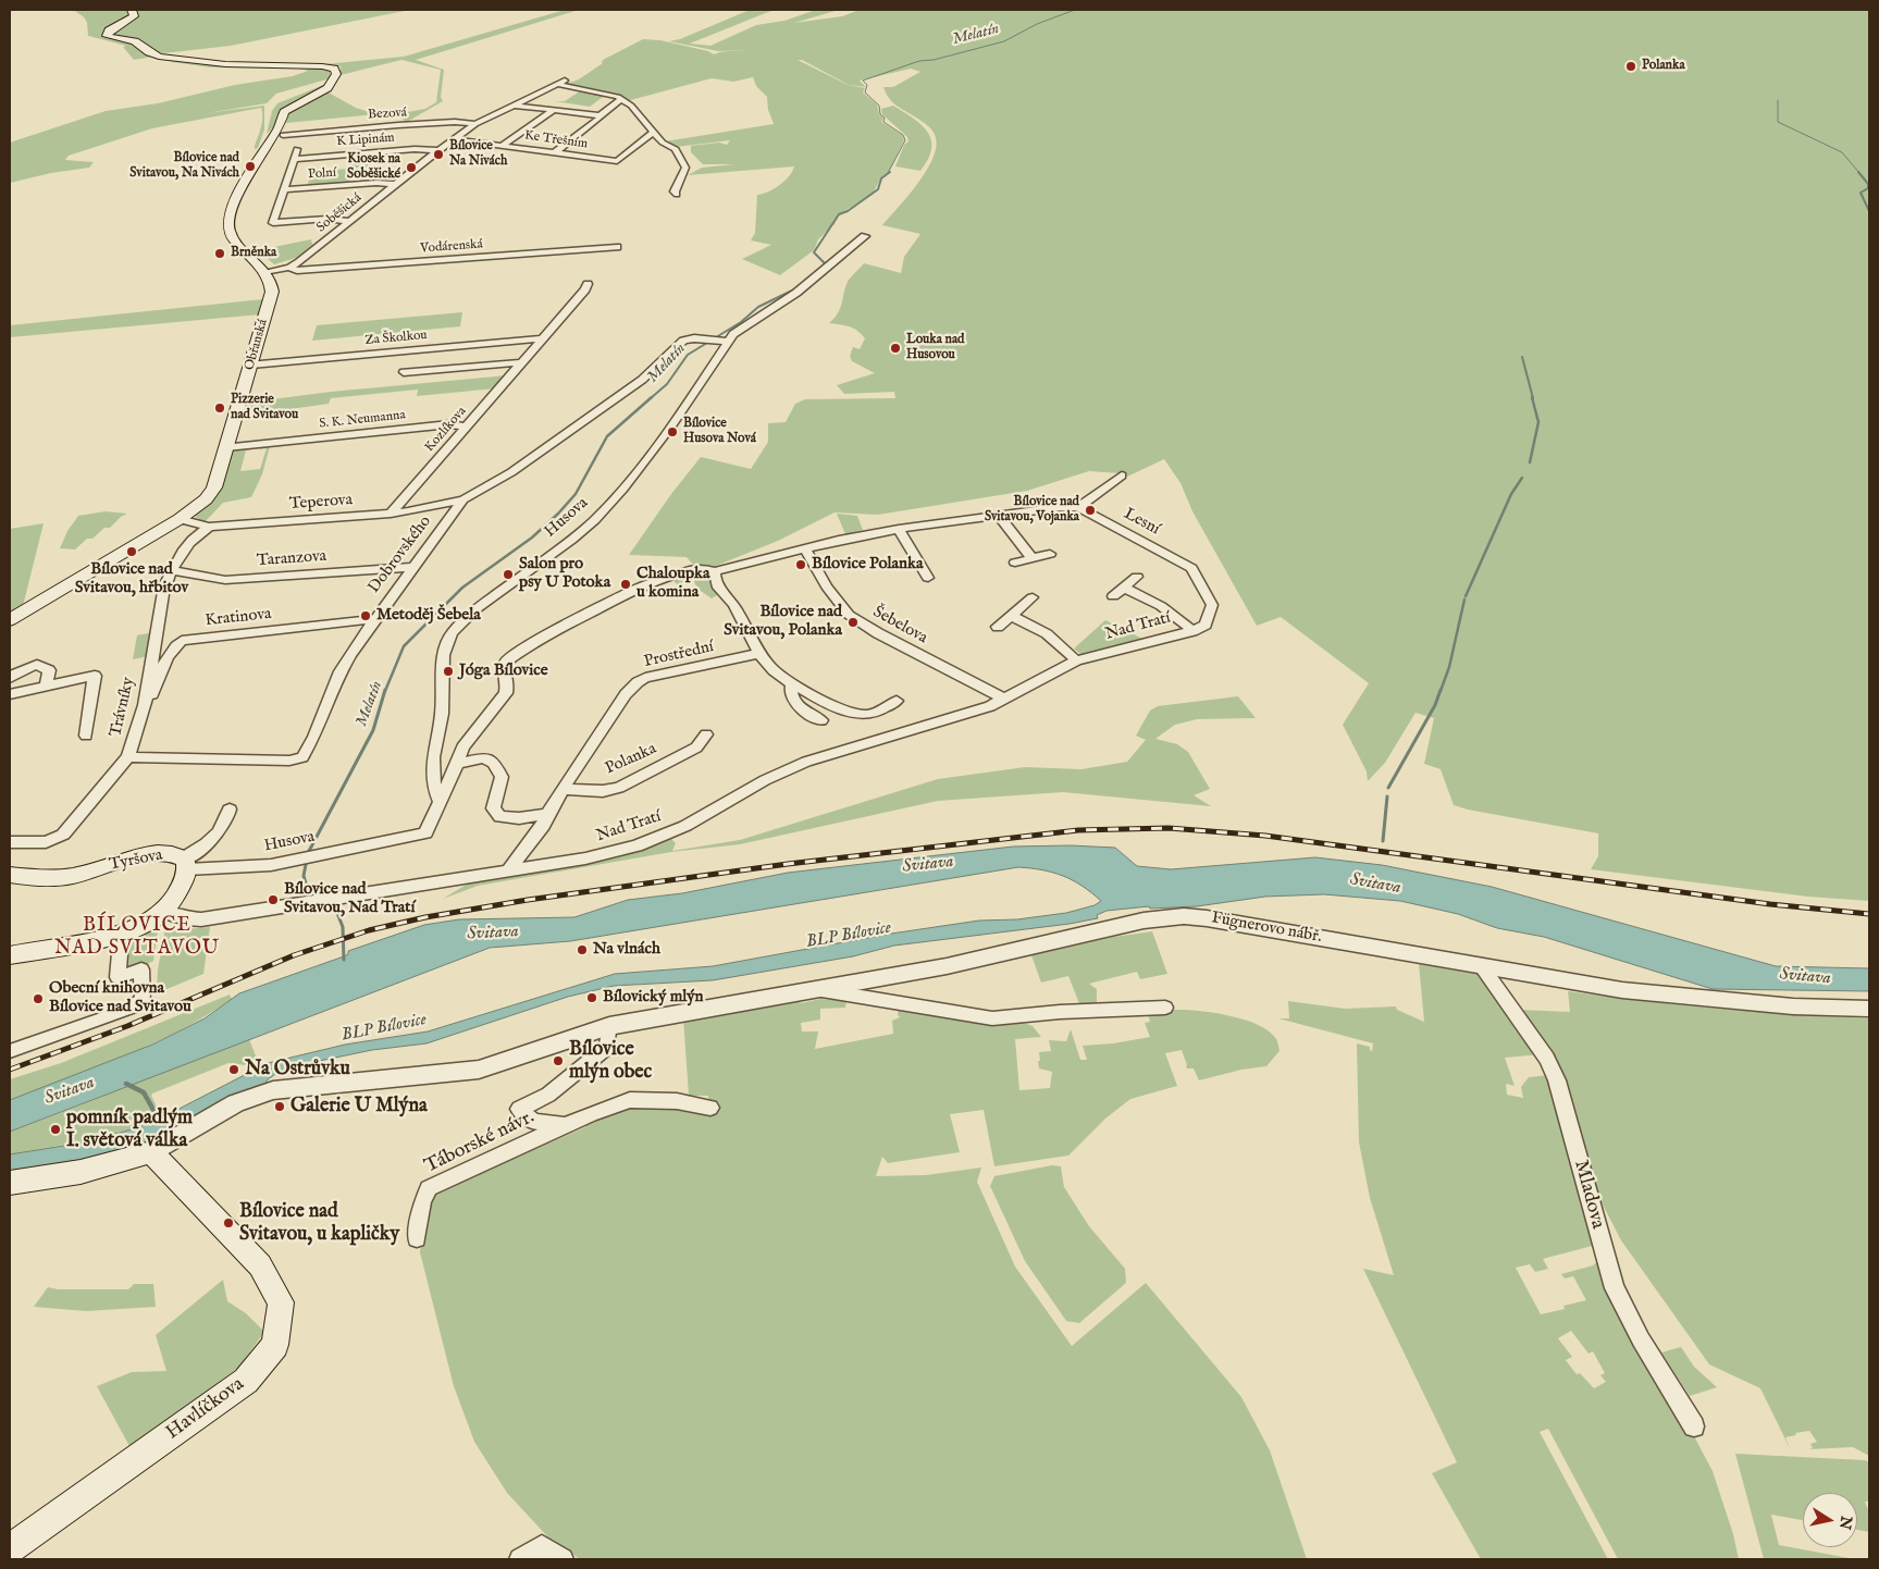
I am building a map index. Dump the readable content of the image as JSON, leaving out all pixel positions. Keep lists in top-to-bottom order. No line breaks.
{"streets":{"main road":["Obřanská","Tyršova","Fügnerovo nábř.","Havlíčkova"],"street":["Bezová","K Lipinám","Ke Třešním","Polní","Soběšická","Vodárenská","Za Školkou","S. K. Neumanna","Kozlíkova","Teperova","Husova","Lesní","Dobrovského","Taranzova","Kratinova","Šebelova","Nad Tratí","Prostřední","Trávníky","Polanka","Táborské návr.","Mladova"]},"crossings":[["Bezová","Soběšická"],["K Lipinám","Soběšická"],["Ke Třešním","Soběšická"],["Polní","Soběšická"],["Soběšická","Vodárenská"],["Soběšická","Obřanská"],["Za Školkou","Obřanská"],["Za Školkou","Kozlíkova"],["Obřanská","S. K. Neumanna"],["Obřanská","Teperova"],["S. K. Neumanna","Kozlíkova"],["Kozlíkova","Teperova"],["Teperova","Dobrovského"],["Teperova","Trávníky"],["Husova","Dobrovského"],["Husova","Tyršova"],["Lesní","Nad Tratí"],["Dobrovského","Taranzova"],["Dobrovského","Kratinova"],["Dobrovského","Trávníky"],["Taranzova","Trávníky"],["Kratinova","Trávníky"],["Šebelova","Nad Tratí"],["Nad Tratí","Tyršova"],["Prostřední","Polanka"],["Fügnerovo nábř.","Táborské návr."],["Fügnerovo nábř.","Mladova"],["Fügnerovo nábř.","Havlíčkova"]],"districts":["BÍLOVICE NAD SVITAVOU"],"water":["Melatín","Svitava","BLP Bílovice"],"places":["Polanka","Bílovice Na Nivách","Bílovice nad Svitavou, Na Nivách","Kiosek na Soběšické","Brněnka","Louka nad Husovou","Pizzerie nad Svitavou","Bílovice Husova Nová","Bílovice nad Svitavou, Vojanka","Bílovice nad Svitavou, hřbitov","Bílovice Polanka","Salon pro psy U Potoka","Chaloupka u komina","Metoděj Šebela","Bílovice nad Svitavou, Polanka","Jóga Bílovice","Bílovice nad Svitavou, Nad Tratí","Na vlnách","Bílovický mlýn","Obecní knihovna Bílovice nad Svitavou","Bílovice mlýn obec","Na Ostrůvku","Galerie U Mlýna","pomník padlým I. světová válka","Bílovice nad Svitavou, u kapličky"],"north":"right"}
